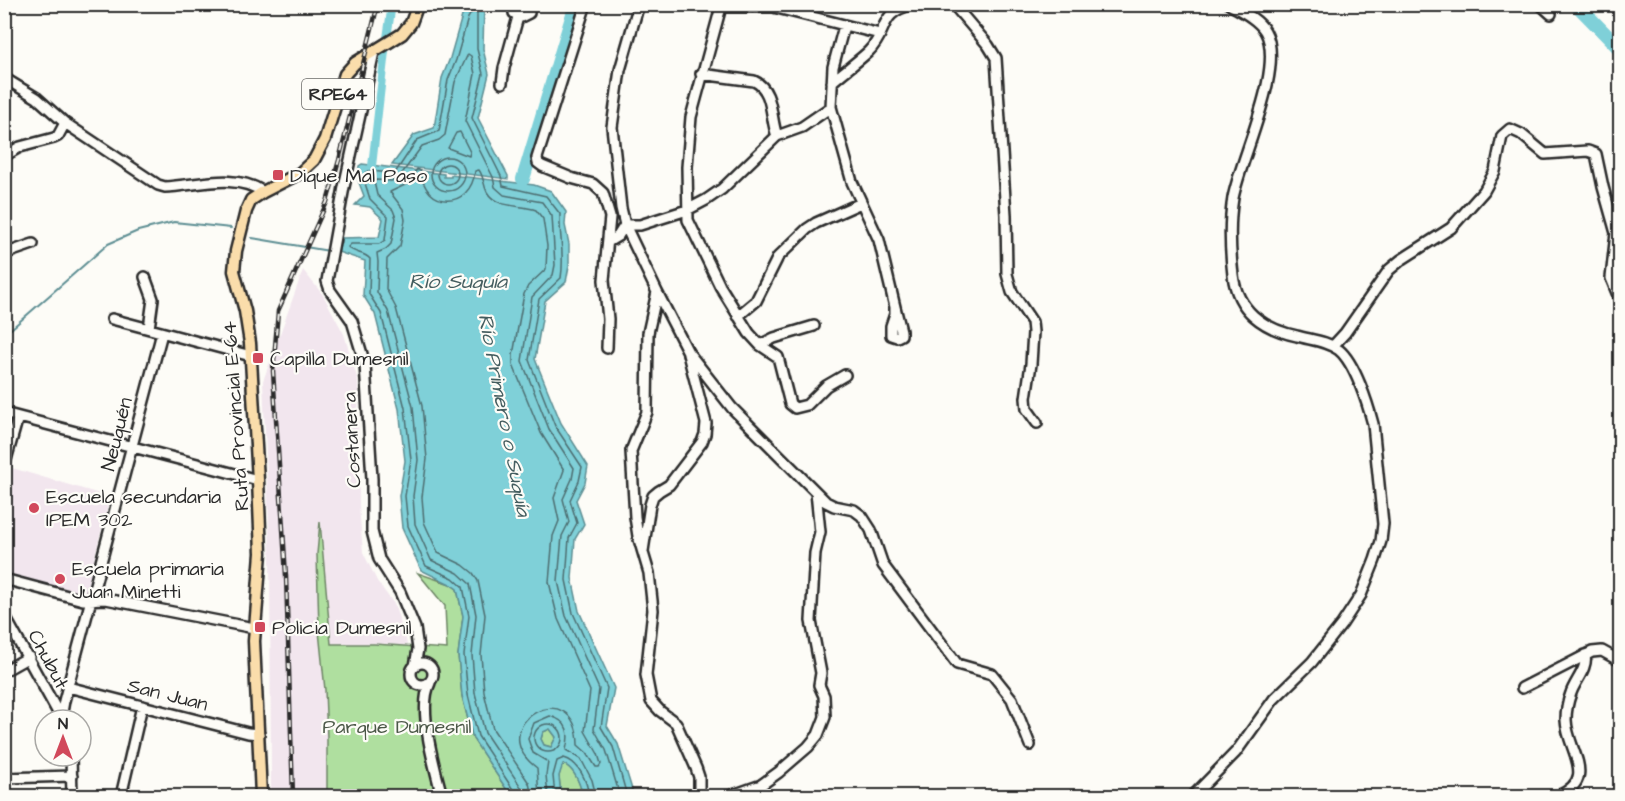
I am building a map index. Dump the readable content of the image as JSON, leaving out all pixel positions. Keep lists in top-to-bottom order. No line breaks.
{"streets":{"main road":["RPE64","Ruta Provincial E-64"],"street":["Neuquén","Costanera","Chubut","San Juan"]},"crossings":[["Ruta Provincial E-64","Costanera"],["Ruta Provincial E-64","San Juan"],["Neuquén","San Juan"]],"water":["Río Suquía","Río Primero o Suquía"],"parks":["Parque Dumesnil"],"places":{"transit":["Dique Mal Paso","Capilla Dumesnil","Policia Dumesnil"],"other":["Escuela secundaria IPEM 302","Escuela primaria Juan Minetti"]},"north":"top"}
